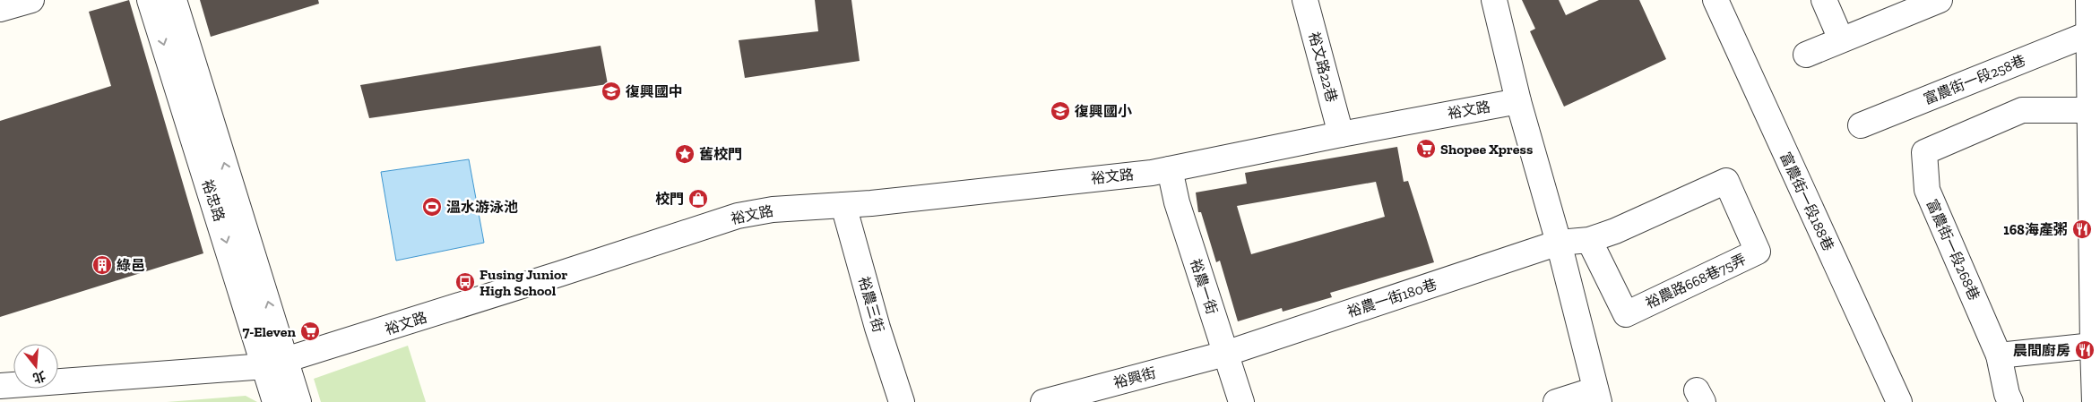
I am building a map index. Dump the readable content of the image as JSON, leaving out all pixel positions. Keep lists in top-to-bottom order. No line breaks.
{"streets":{"street":["裕文路22巷","富農街一段258巷","裕文路","裕忠路","富農街一段188巷","富農街一段268巷","裕農路668巷75弄","裕農一街","裕農一街180巷","裕農三街","裕興街"]},"crossings":[["裕文路22巷","裕文路"],["裕文路","裕忠路"],["裕文路","裕農一街"],["裕文路","裕農三街"],["裕農路668巷75弄","裕農一街180巷"],["裕農一街","裕農一街180巷"],["裕農一街","裕興街"],["裕農一街180巷","裕興街"]],"places":{"school or university":["復興國中","復興國小"],"supermarket":["Shopee Xpress","7-Eleven"],"place":["舊校門"],"shop":["校門"],"sports":["溫水游泳池"],"restaurant":["168海產粥","晨間廚房"],"building":["綠邑"],"bus stop":["Fusing Junior High School"]},"north":"bottom"}
